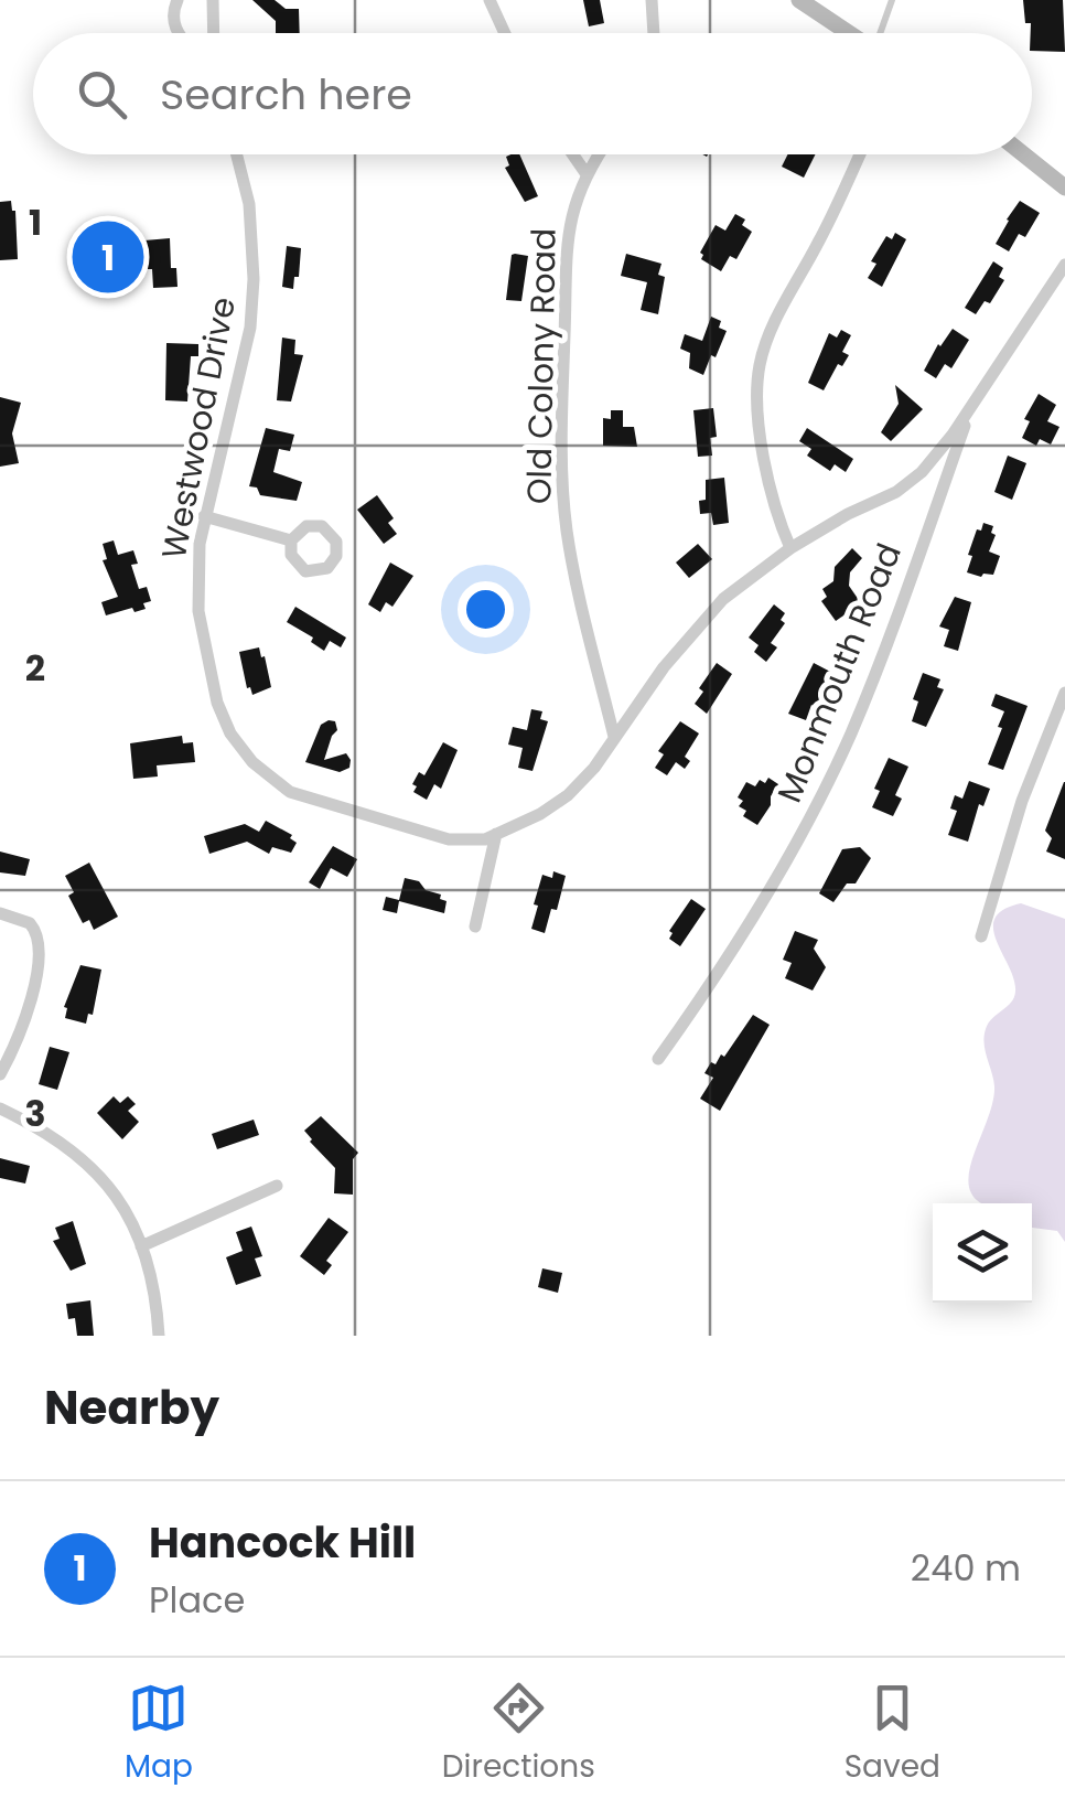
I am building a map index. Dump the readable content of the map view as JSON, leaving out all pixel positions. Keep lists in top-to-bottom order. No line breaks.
{"streets":{"street":["Old Colony Road","Westwood Drive","Monmouth Road"]},"crossings":[["Old Colony Road","Westwood Drive"],["Westwood Drive","Monmouth Road"]],"page":{"search":"Search here","pins":"1","heading":"Nearby","list":[{"mark":"1","name":"Hancock Hill","note":"Place","value":"240 m"}],"nav":["Map","Directions","Saved"]},"grid":{"rows":["1","2","3"]}}
